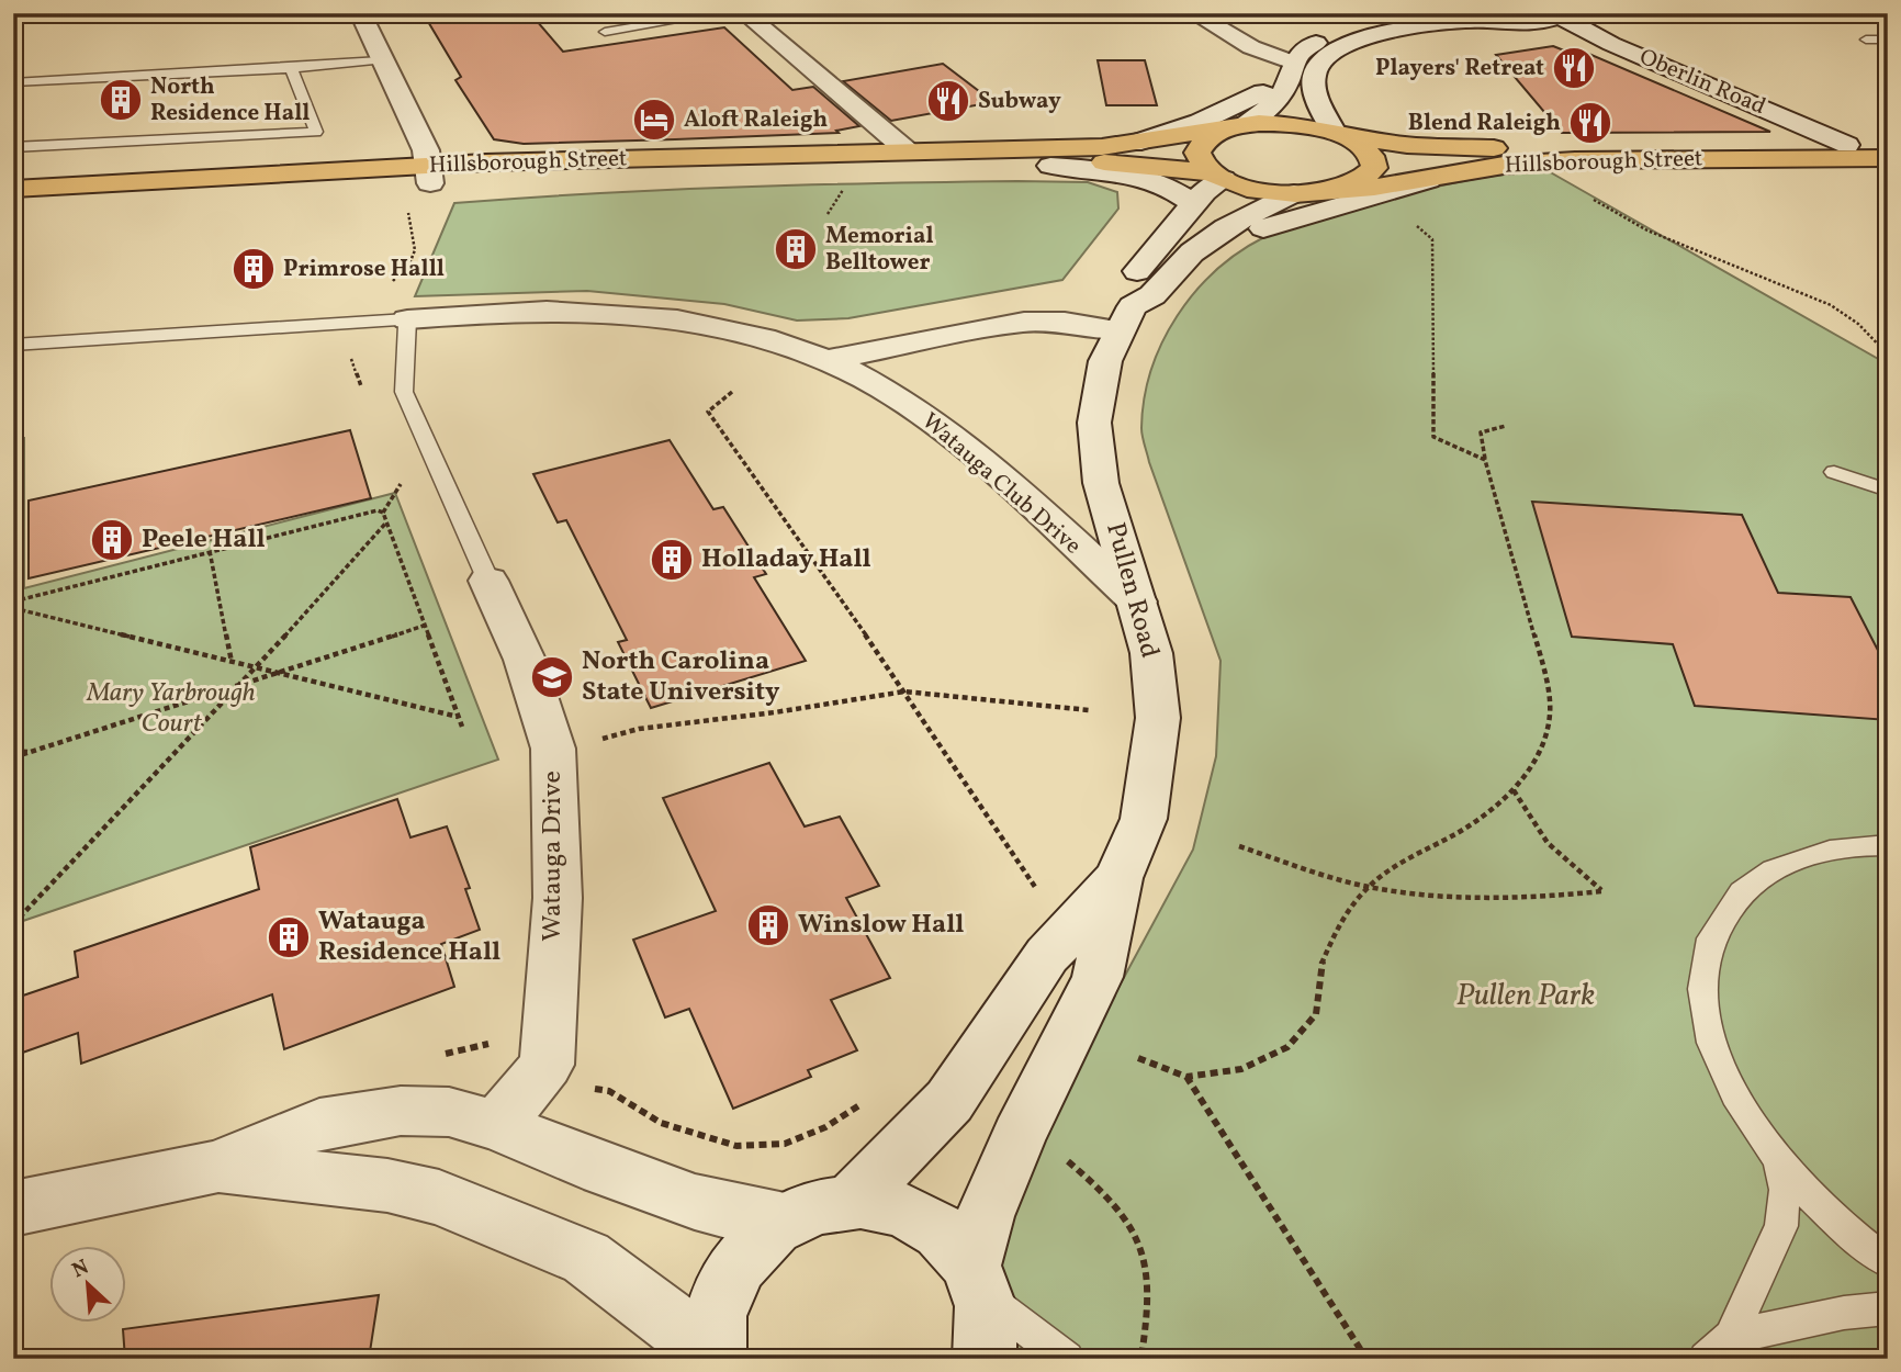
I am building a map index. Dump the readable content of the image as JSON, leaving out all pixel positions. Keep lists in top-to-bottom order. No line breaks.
{"streets":{"main road":["Oberlin Road","Hillsborough Street","Watauga Club Drive","Pullen Road","Watauga Drive"]},"crossings":[["Oberlin Road","Hillsborough Street"],["Hillsborough Street","Pullen Road"],["Watauga Club Drive","Pullen Road"]],"parks":["Mary Yarbrough Court","Pullen Park"],"places":{"restaurant":["Players' Retreat","Subway","Blend Raleigh"],"building":["North Residence Hall","Memorial Belltower","Primrose Halll","Peele Hall","Holladay Hall","Winslow Hall","Watauga Residence Hall"],"hotel":["Aloft Raleigh"],"school or university":["North Carolina State University"]},"north":"top left"}
